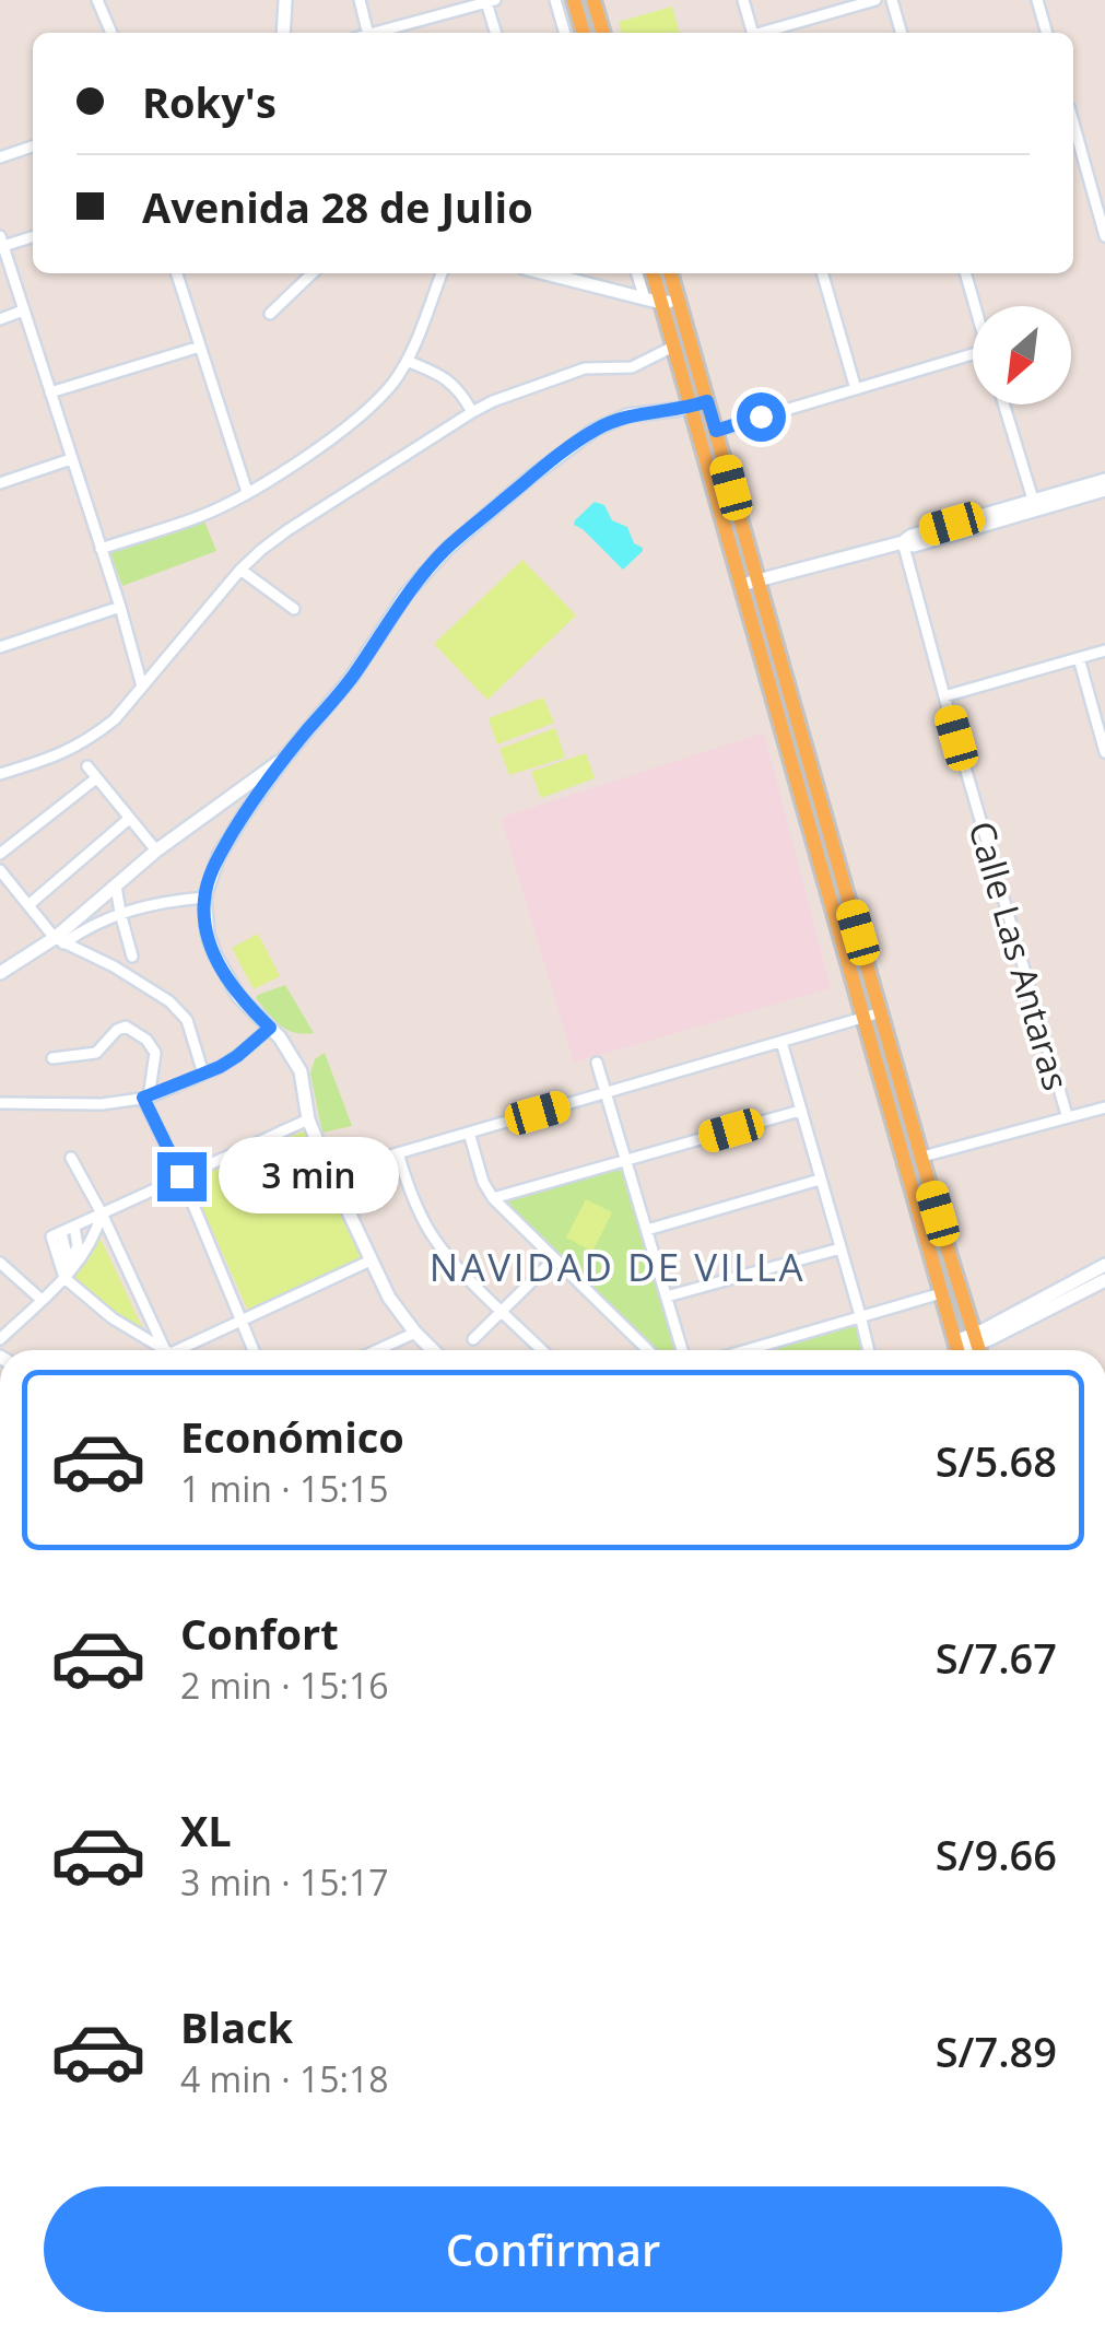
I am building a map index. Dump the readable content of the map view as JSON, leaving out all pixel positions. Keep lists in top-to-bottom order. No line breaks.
{"streets":{"street":["Calle Las Antaras"]},"districts":["NAVIDAD DE VILLA"],"north":"bottom left","page":{"banner":["Roky's","Avenida 28 de Julio"],"bubble":"3 min","list":[{"name":"Económico","note":"1 min · 15:15","value":"S/5.68"},{"name":"Confort","note":"2 min · 15:16","value":"S/7.67"},{"name":"XL","note":"3 min · 15:17","value":"S/9.66"},{"name":"Black","note":"4 min · 15:18","value":"S/7.89"}],"buttons":"Confirmar"}}
